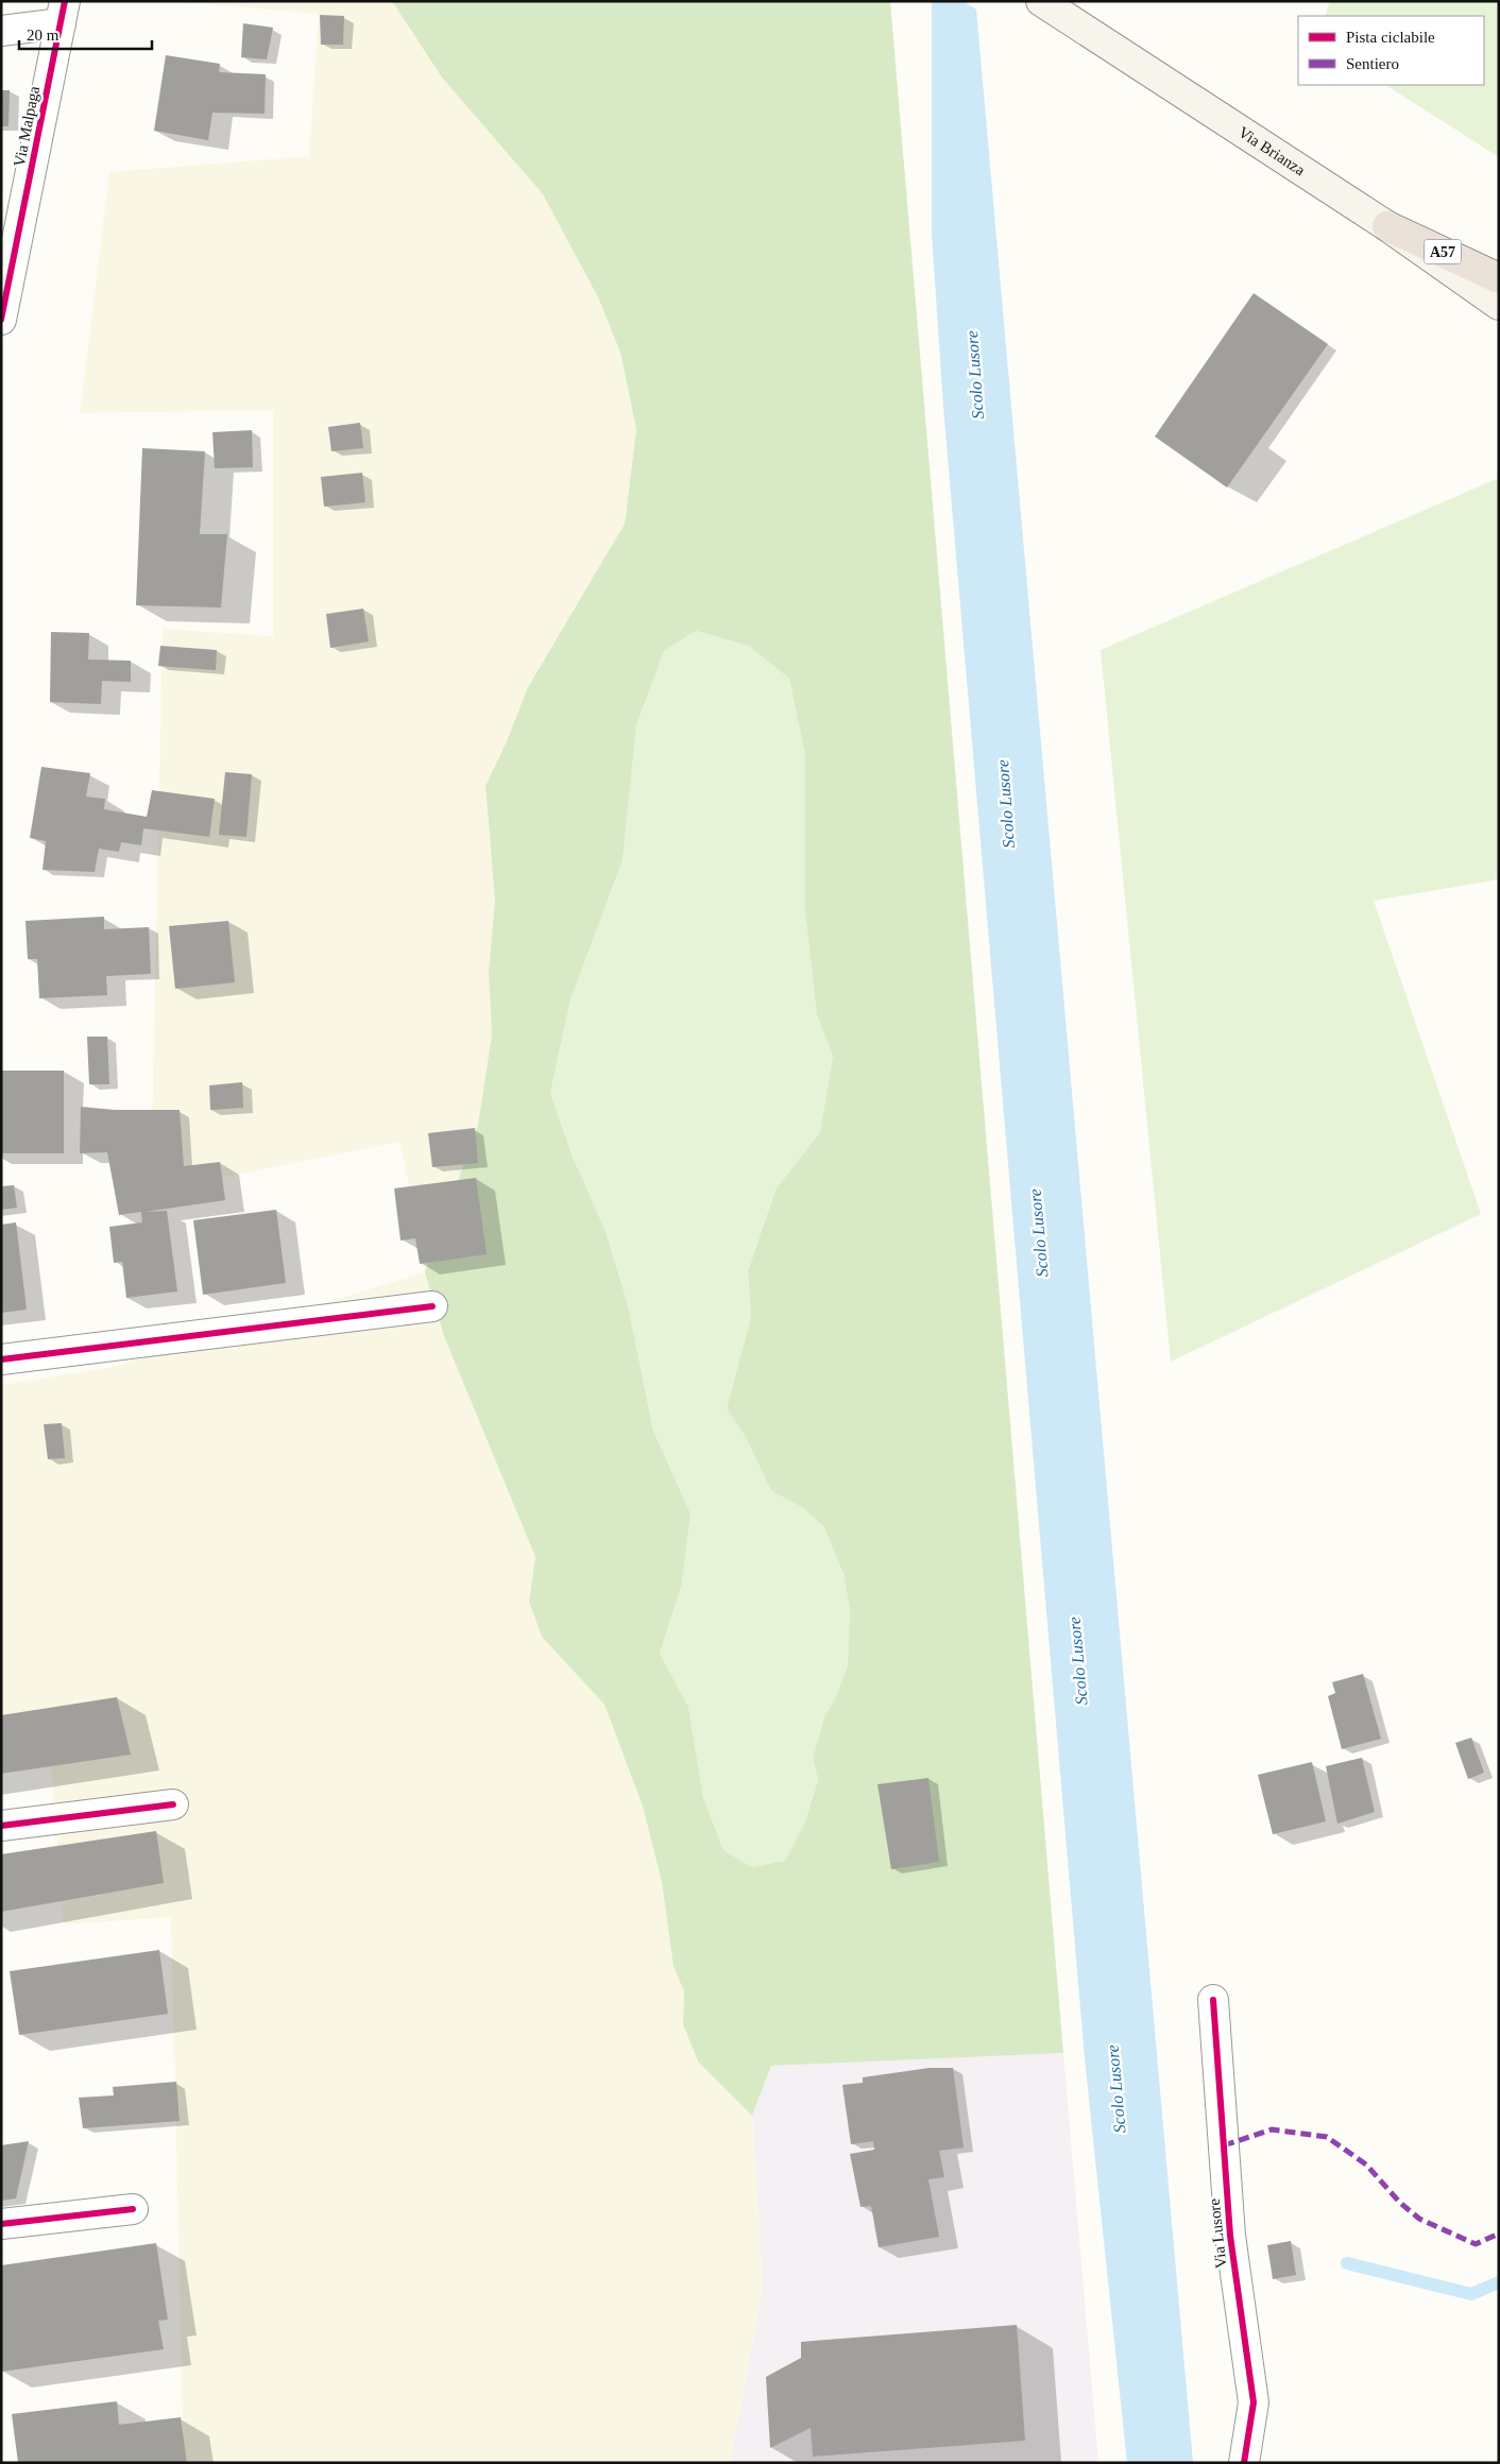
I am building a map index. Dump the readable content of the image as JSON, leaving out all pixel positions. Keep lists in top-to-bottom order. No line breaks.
{"streets":{"highway":["A57"],"main road":["Via Brianza"],"street":["Via Malpaga","Via Lusore"]},"crossings":[["Via Brianza","A57"]],"water":["Scolo Lusore"],"legend":["Pista ciclabile","Sentiero"],"scale_bar":"20 m"}
